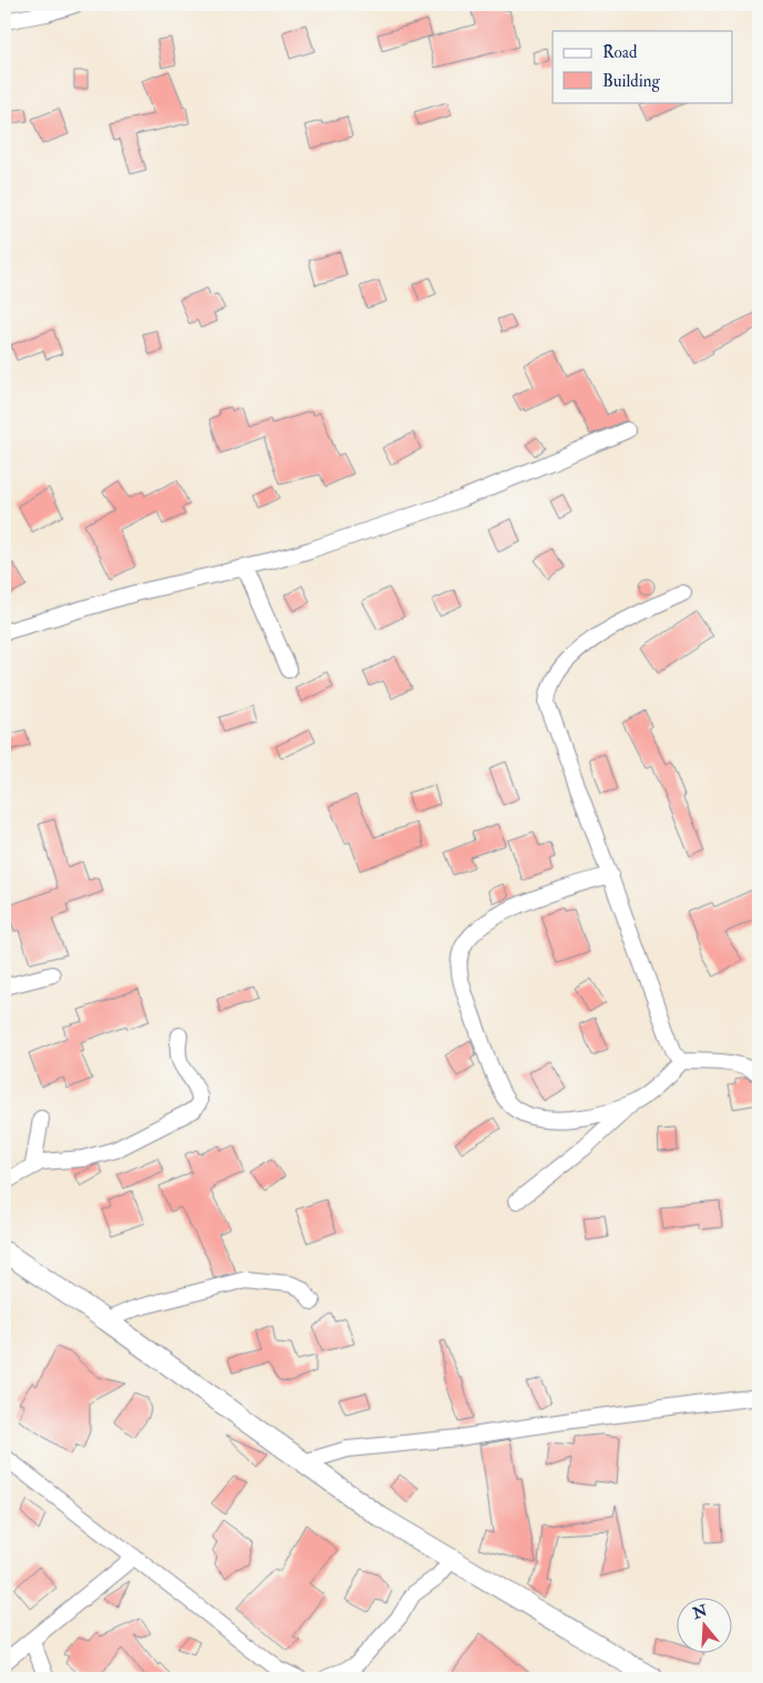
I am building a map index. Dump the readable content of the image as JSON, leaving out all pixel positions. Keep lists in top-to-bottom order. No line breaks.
{"legend":["Road","Building"],"north":"top"}
